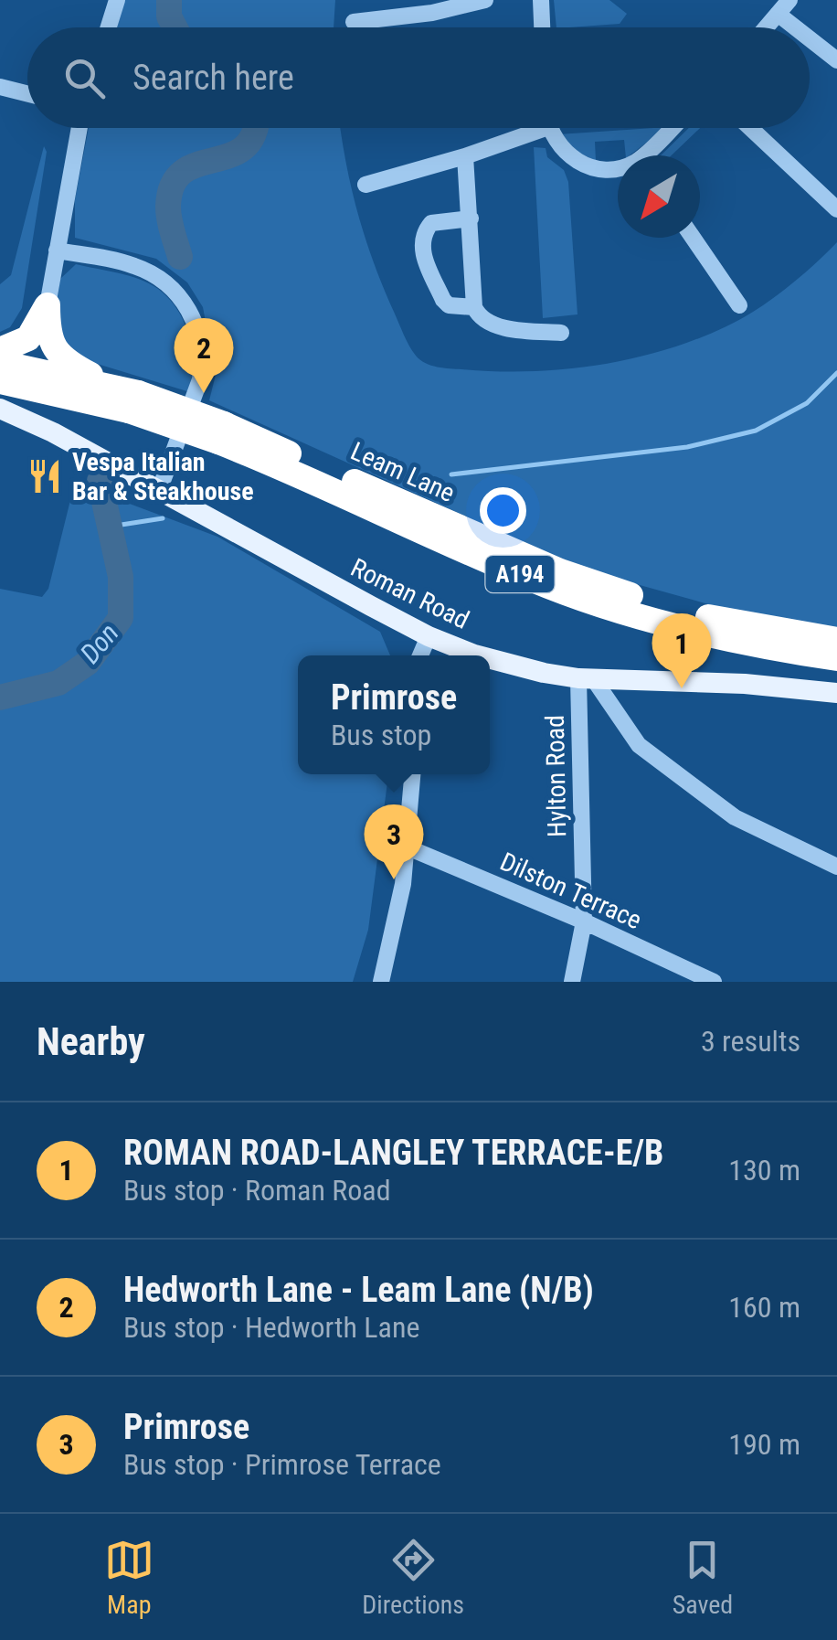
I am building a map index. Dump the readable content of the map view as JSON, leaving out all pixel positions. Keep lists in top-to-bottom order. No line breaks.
{"streets":{"highway":["Leam Lane","A194"],"main road":["Roman Road"],"street":["Hylton Road","Dilston Terrace"]},"crossings":[["Leam Lane","A194"],["Roman Road","Hylton Road"],["Hylton Road","Dilston Terrace"]],"water":["Don"],"places":{"restaurant":["Vespa Italian Bar & Steakhouse"]},"north":"bottom left","page":{"search":"Search here","pins":["2","1","3"],"popup":["Primrose","Bus stop"],"heading":["Nearby","3 results"],"list":[{"mark":"1","name":"ROMAN ROAD-LANGLEY TERRACE-E/B","note":"Bus stop · Roman Road","value":"130 m"},{"mark":"2","name":"Hedworth Lane - Leam Lane (N/B)","note":"Bus stop · Hedworth Lane","value":"160 m"},{"mark":"3","name":"Primrose","note":"Bus stop · Primrose Terrace","value":"190 m"}],"nav":["Map","Directions","Saved"]}}
